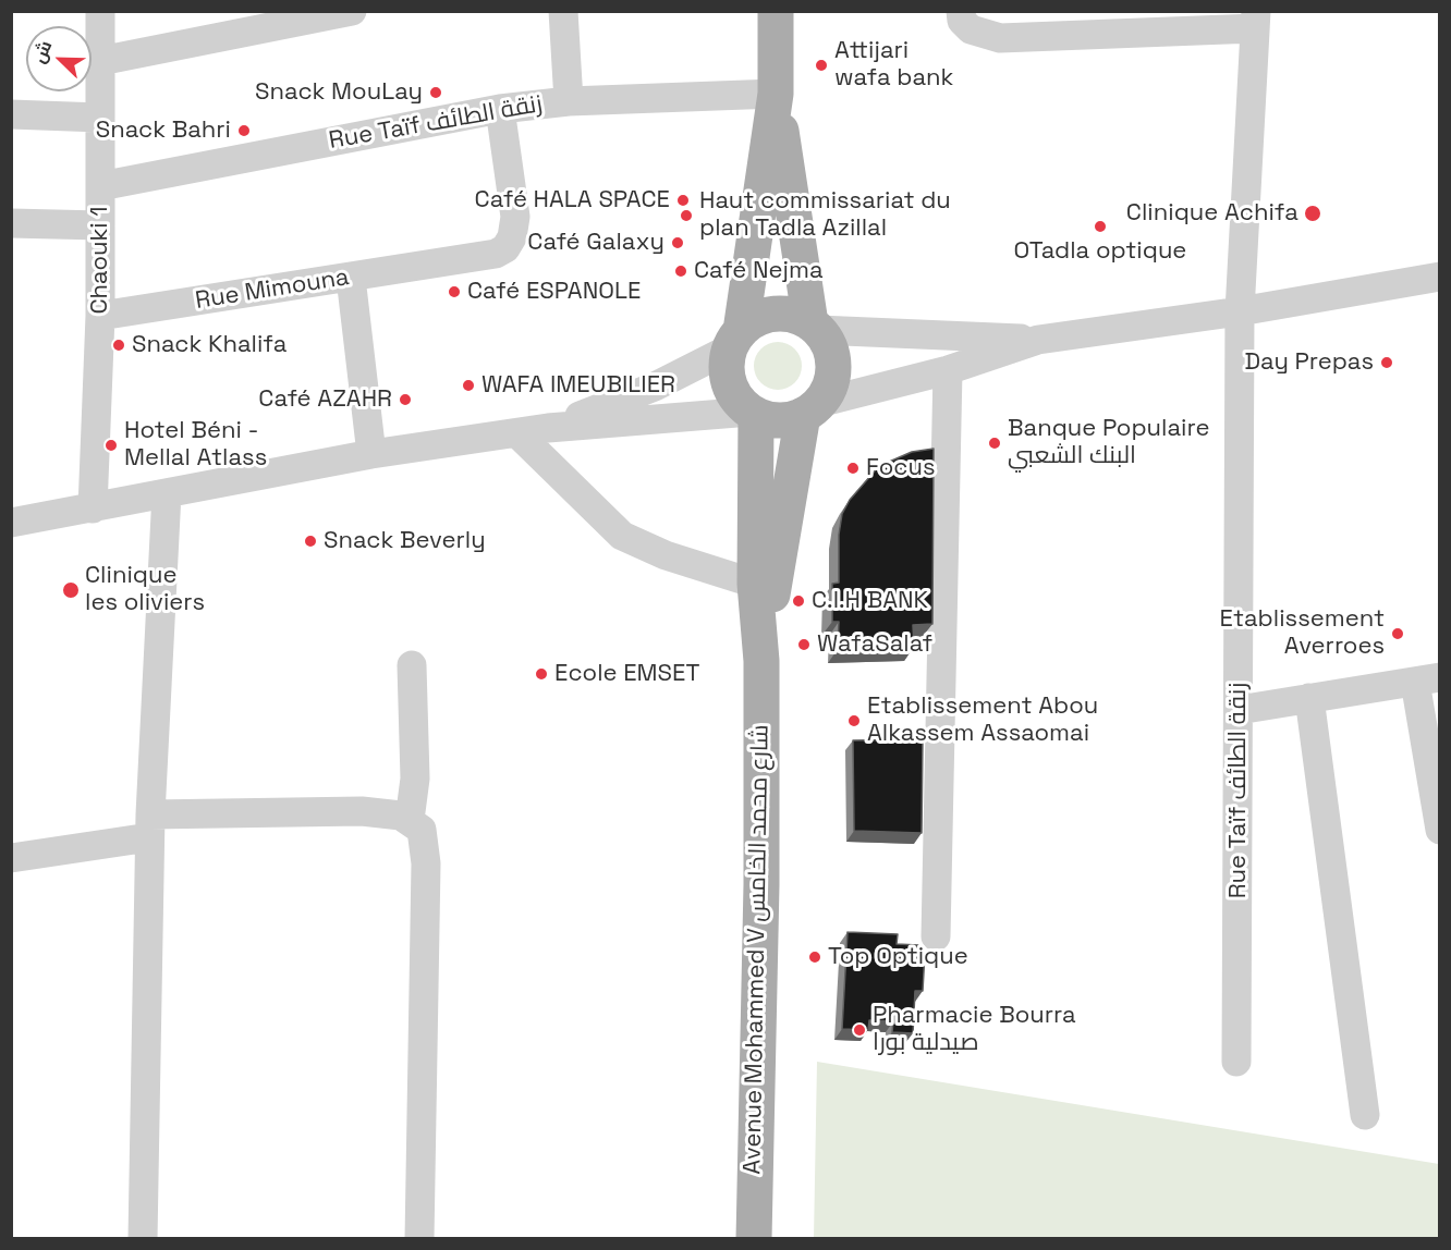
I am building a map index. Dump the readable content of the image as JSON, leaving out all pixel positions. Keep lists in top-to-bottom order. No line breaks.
{"streets":{"main road":["Avenue Mohammed V شارع محمد الخامس"],"street":["Rue Taïf زنقة الطائف","Chaouki 1","Rue Mimouna"]},"crossings":[["Rue Taïf زنقة الطائف","Chaouki 1"],["Rue Taïf زنقة الطائف","Rue Mimouna"],["Chaouki 1","Rue Mimouna"]],"places":["Attijari wafa bank","Snack MouLay","Snack Bahri","Café HALA SPACE","Clinique Achifa","Haut commissariat du plan Tadla Azillal","OTadla optique","Café Galaxy","Café Nejma","Café ESPANOLE","Snack Khalifa","Day Prepas","WAFA IMEUBILIER","Café AZAHR","Banque Populaire البنك الشعبي","Hotel Béni - Mellal Atlass","Focus","Snack Beverly","Clinique les oliviers","C.I.H BANK","Etablissement Averroes","WafaSalaf","Ecole EMSET","Etablissement Abou Alkassem Assaomai","Top Optique","Pharmacie Bourra صيدلية بورا"],"north":"top left"}
